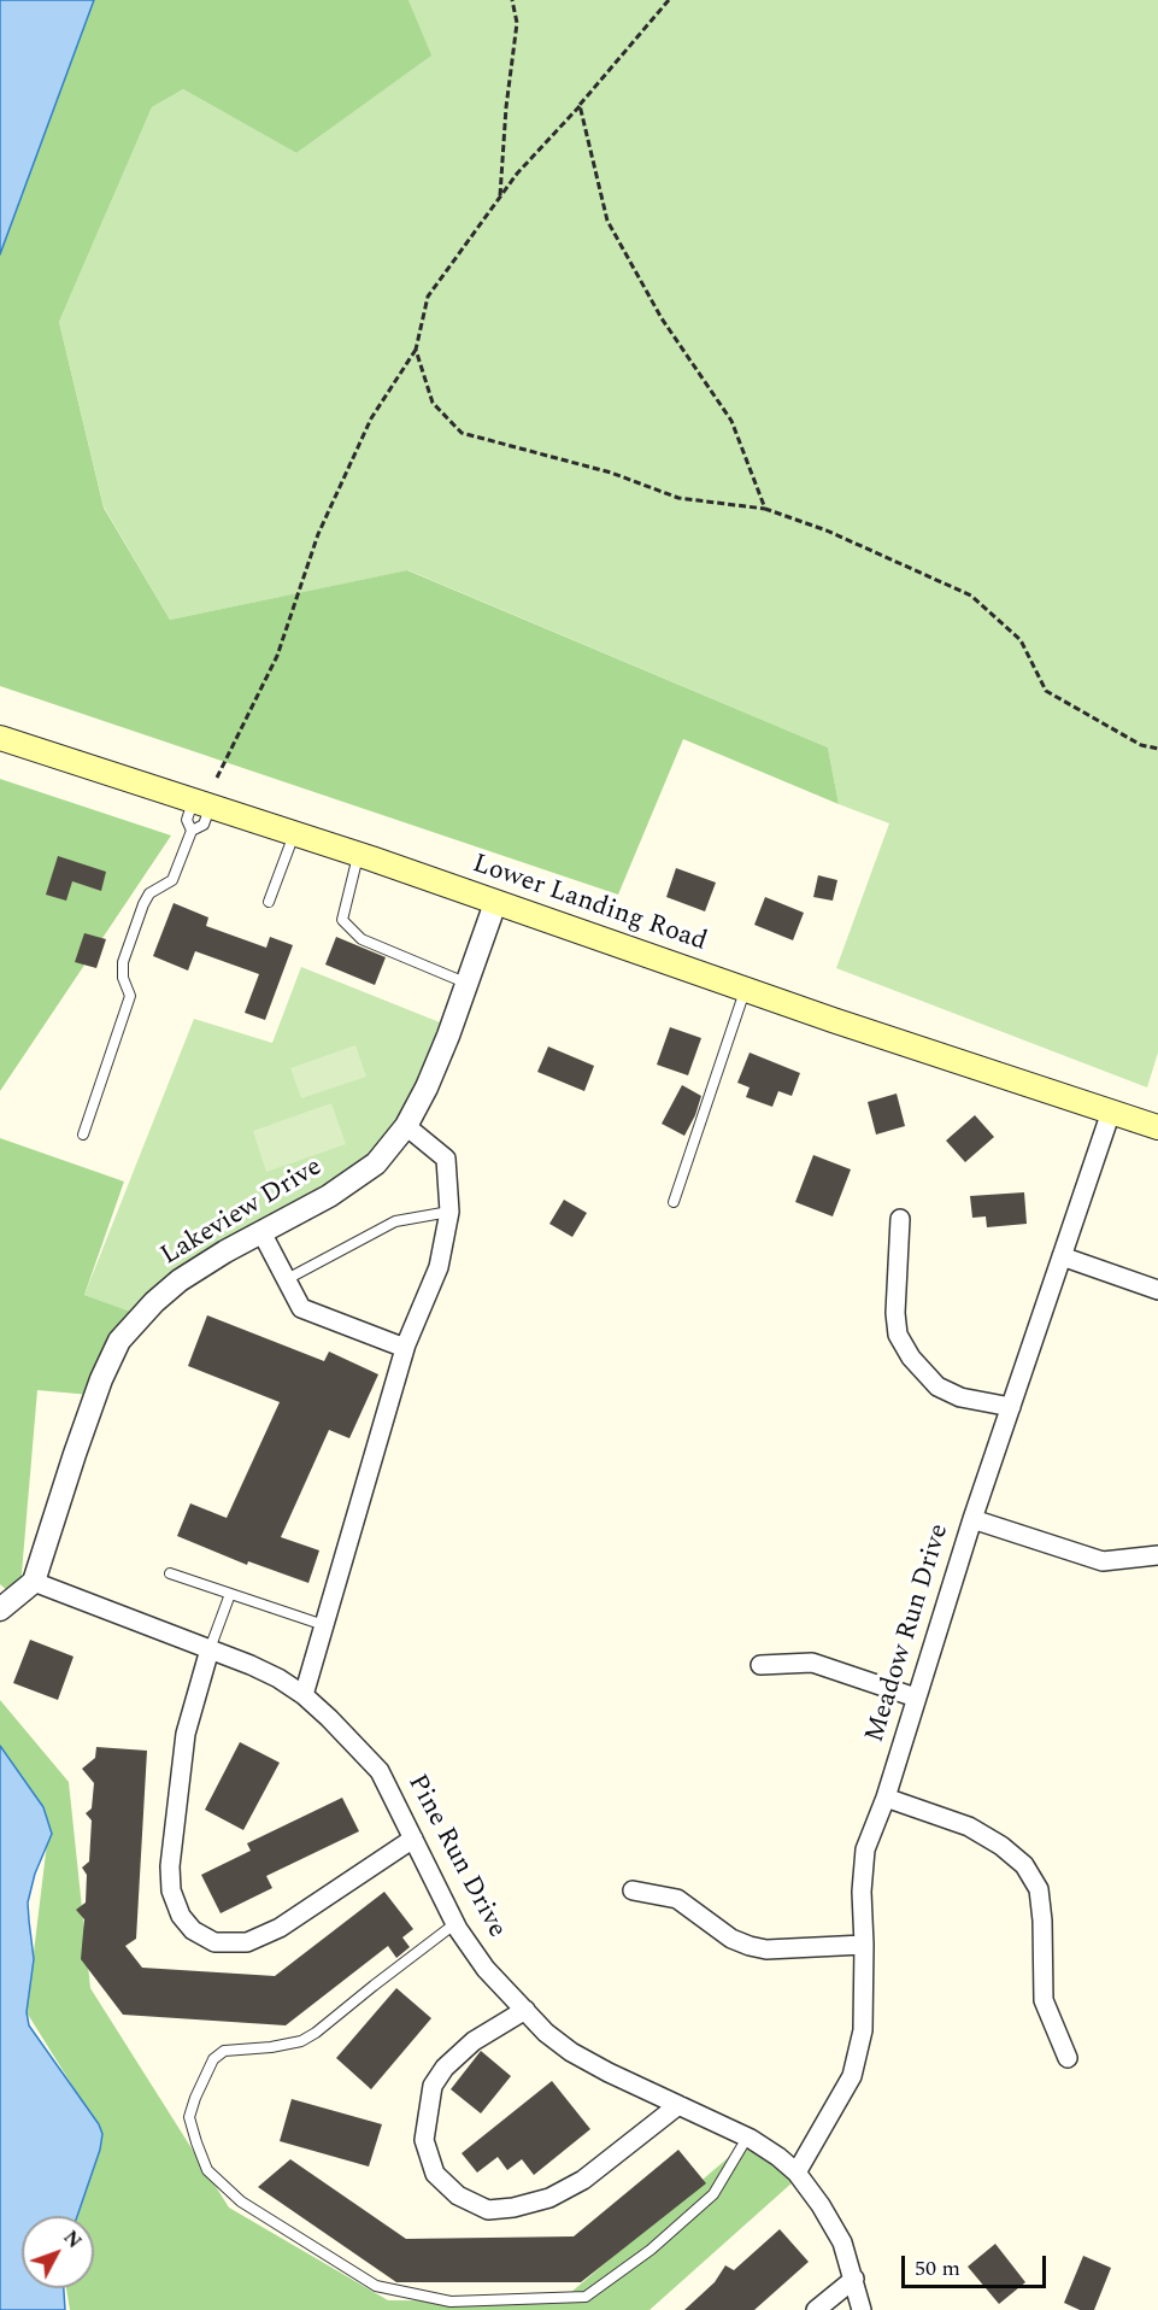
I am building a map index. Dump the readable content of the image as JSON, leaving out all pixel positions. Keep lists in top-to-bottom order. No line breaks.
{"streets":{"main road":["Lower Landing Road"],"street":["Lakeview Drive","Meadow Run Drive","Pine Run Drive"]},"crossings":[["Lower Landing Road","Lakeview Drive"],["Lower Landing Road","Meadow Run Drive"],["Lakeview Drive","Pine Run Drive"],["Meadow Run Drive","Pine Run Drive"]],"scale_bar":"50 m","north":"top right"}
